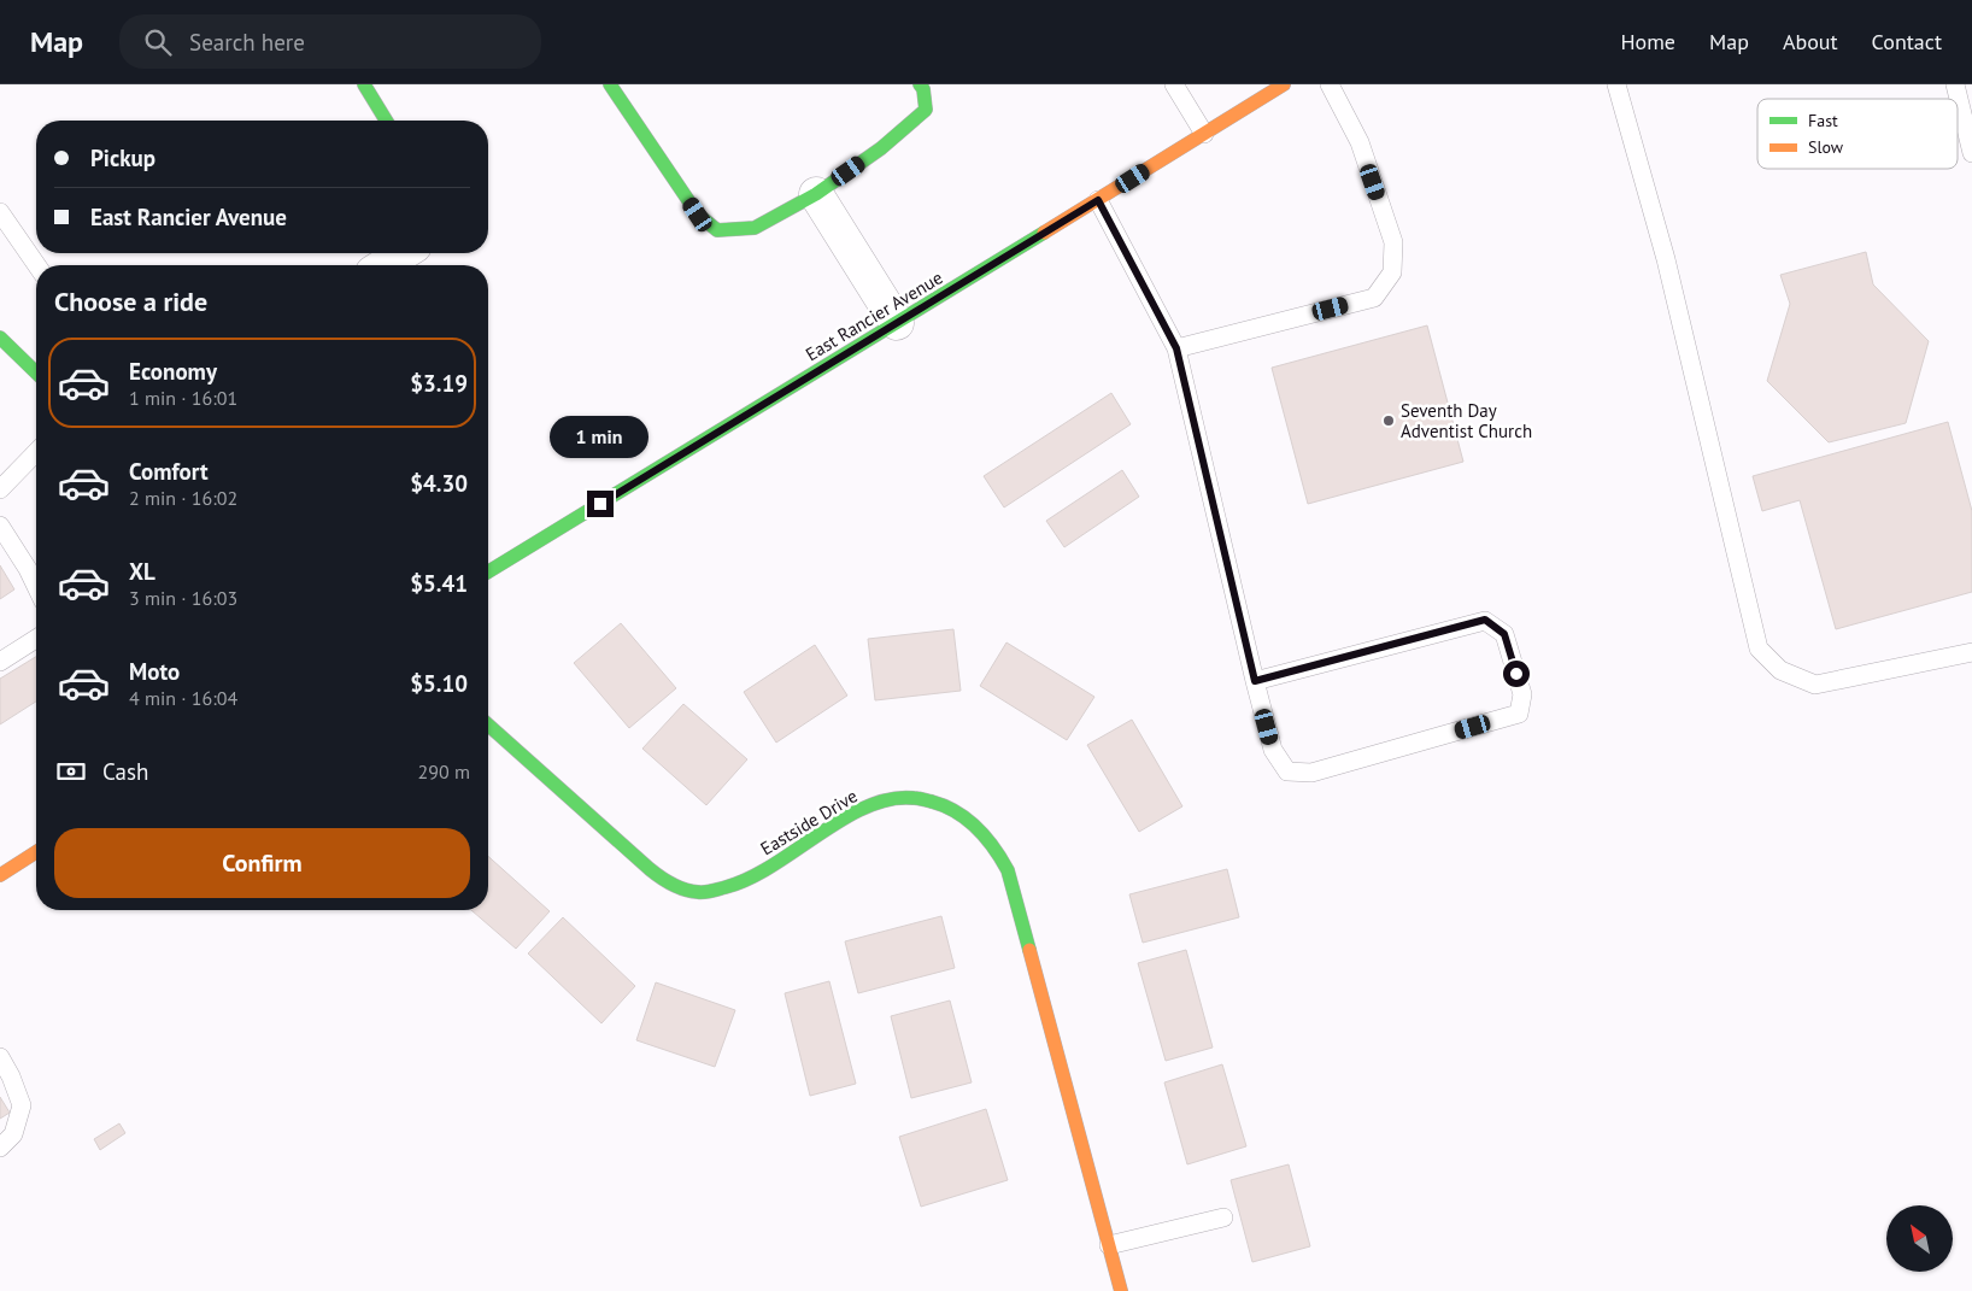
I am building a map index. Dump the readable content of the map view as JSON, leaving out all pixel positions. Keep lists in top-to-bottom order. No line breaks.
{"streets":{"street":["East Rancier Avenue","Eastside Drive"]},"places":["Seventh Day Adventist Church"],"legend":["Fast","Slow"],"north":"top left","page":{"header":"Map","search":"Search here","nav":["Home","Map","About","Contact"],"banner":["Pickup","East Rancier Avenue"],"heading":"Choose a ride","list":[{"name":"Economy","note":"1 min · 16:01","value":"$3.19"},{"name":"Comfort","note":"2 min · 16:02","value":"$4.30"},{"name":"XL","note":"3 min · 16:03","value":"$5.41"},{"name":"Moto","note":"4 min · 16:04","value":"$5.10"}],"bubble":"1 min","pay":["Cash","290 m"],"buttons":"Confirm"}}
